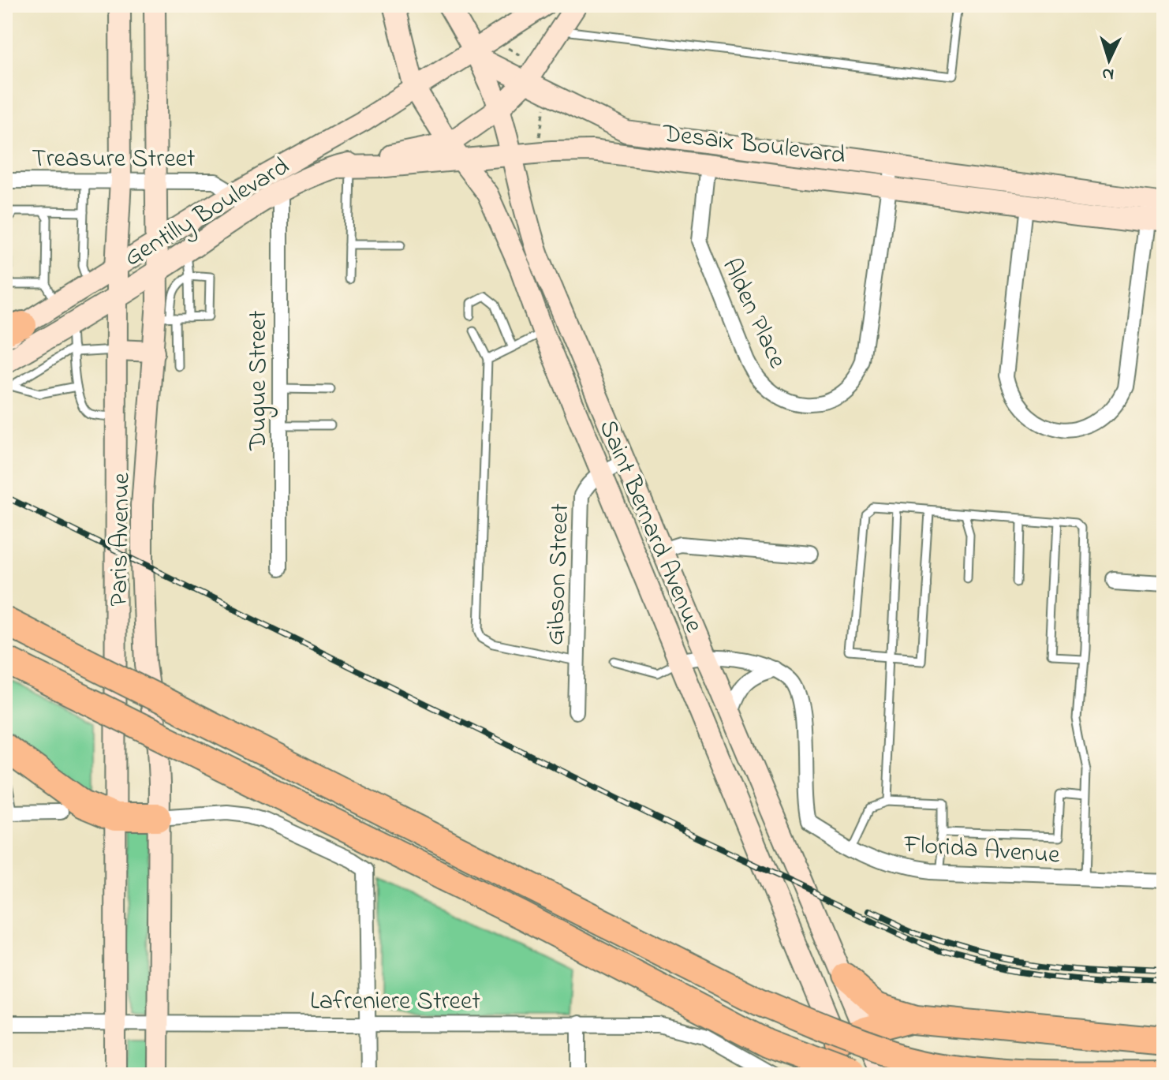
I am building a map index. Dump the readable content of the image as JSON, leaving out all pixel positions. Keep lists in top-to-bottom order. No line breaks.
{"streets":{"street":["Desaix Boulevard","Treasure Street","Gentilly Boulevard","Alden Place","Dugue Street","Saint Bernard Avenue","Paris Avenue","Gibson Street","Florida Avenue","Lafreniere Street"]},"crossings":[["Desaix Boulevard","Gentilly Boulevard"],["Desaix Boulevard","Alden Place"],["Desaix Boulevard","Saint Bernard Avenue"],["Treasure Street","Gentilly Boulevard"],["Treasure Street","Paris Avenue"],["Gentilly Boulevard","Dugue Street"],["Gentilly Boulevard","Saint Bernard Avenue"],["Gentilly Boulevard","Paris Avenue"],["Saint Bernard Avenue","Gibson Street"],["Paris Avenue","Lafreniere Street"]],"north":"bottom"}
